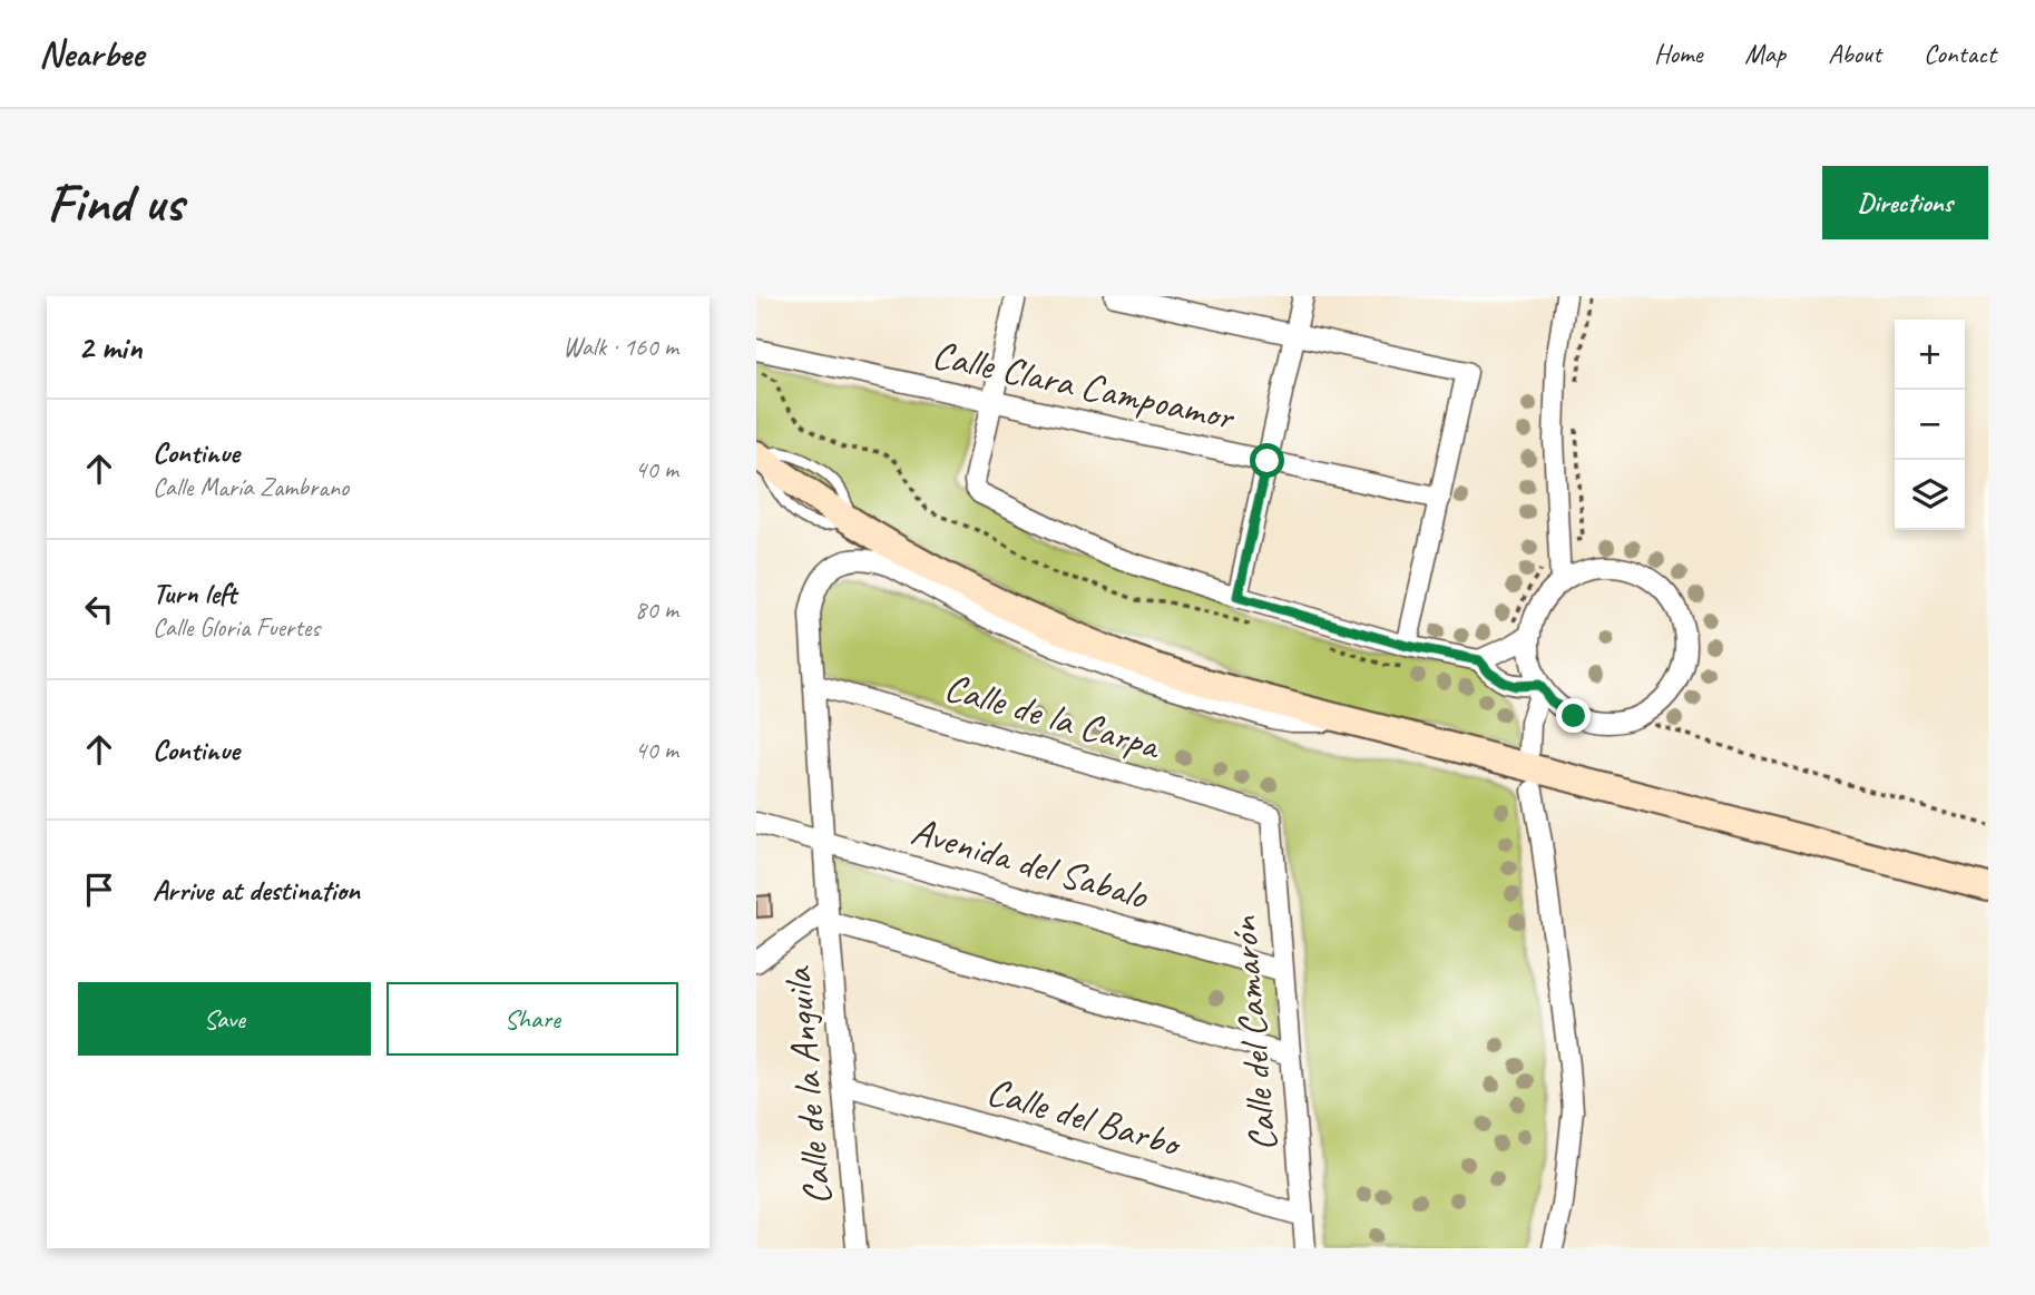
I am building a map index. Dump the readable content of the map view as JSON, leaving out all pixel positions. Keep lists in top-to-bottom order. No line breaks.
{"streets":{"street":["Calle Clara Campoamor","Calle de la Carpa","Avenida del Sabalo","Calle del Camarón","Calle de la Anguila","Calle del Barbo"]},"crossings":[["Calle de la Carpa","Calle del Camarón"],["Calle de la Carpa","Calle de la Anguila"],["Avenida del Sabalo","Calle del Camarón"],["Avenida del Sabalo","Calle de la Anguila"],["Calle del Camarón","Calle del Barbo"],["Calle de la Anguila","Calle del Barbo"]],"page":{"header":"Nearbee","nav":["Home","Map","About","Contact"],"buttons":["Directions",["Save","Share"]],"title":"Find us","heading":["2 min","Walk · 160 m"],"map_buttons":["+","−"],"list":[["Continue","Calle María Zambrano","40 m"],["Turn left","Calle Gloria Fuertes","80 m"],["Continue","40 m"],"Arrive at destination"]}}
